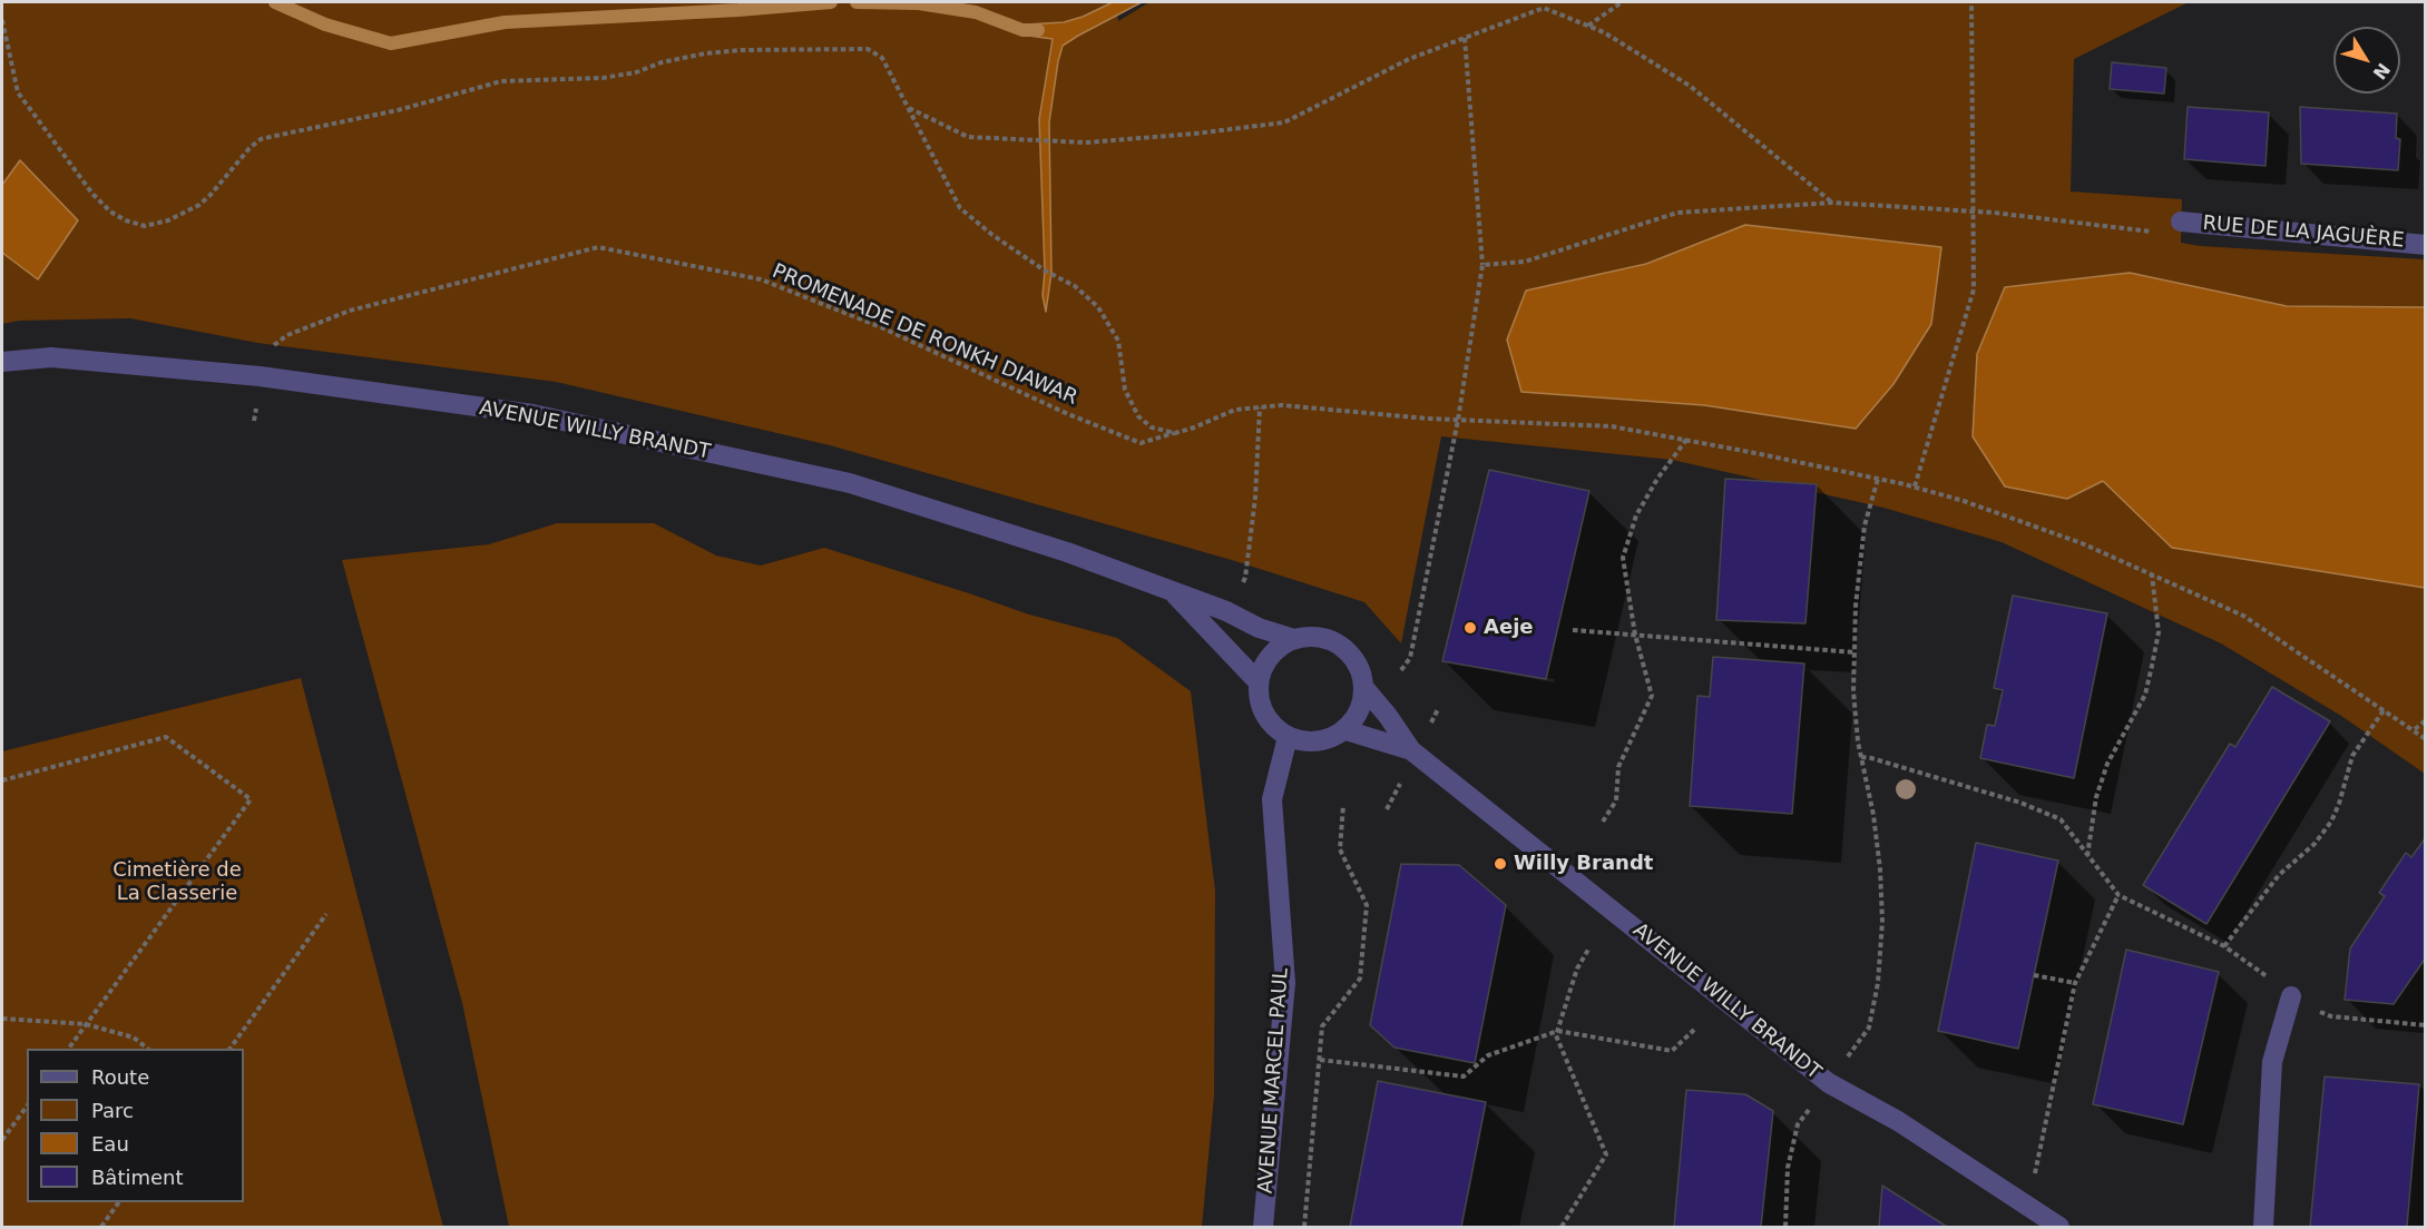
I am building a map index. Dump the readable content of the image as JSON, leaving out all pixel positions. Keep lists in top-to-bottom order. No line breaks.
{"streets":{"street":["RUE DE LA JAGUÈRE","AVENUE WILLY BRANDT","AVENUE MARCEL PAUL"],"path":["PROMENADE DE RONKH DIAWAR"]},"crossings":[["PROMENADE DE RONKH DIAWAR","AVENUE WILLY BRANDT"],["AVENUE WILLY BRANDT","AVENUE MARCEL PAUL"]],"parks":["Cimetière de La Classerie"],"places":["Aeje","Willy Brandt"],"legend":["Route","Parc","Eau","Bâtiment"],"north":"bottom right"}
